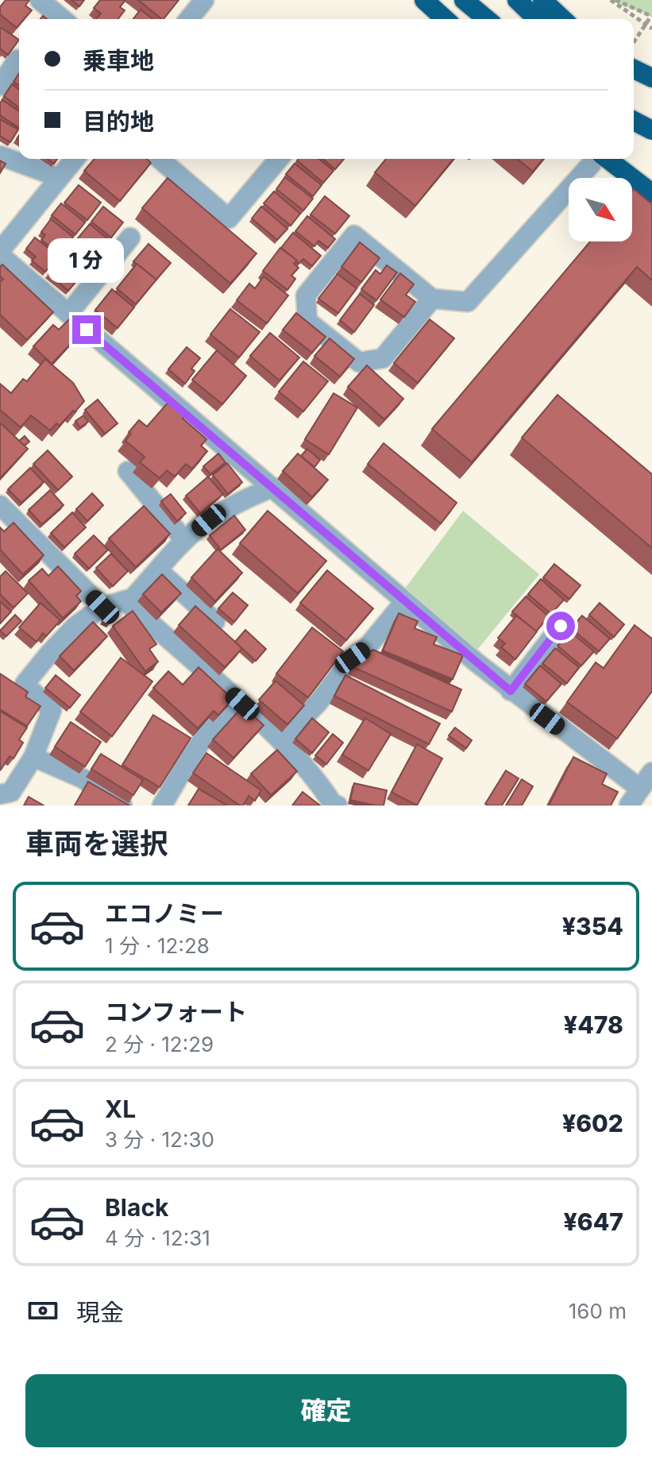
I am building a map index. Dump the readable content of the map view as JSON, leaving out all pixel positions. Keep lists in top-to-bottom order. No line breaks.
{"north":"bottom right","page":{"banner":["乗車地","目的地"],"bubble":"1 分","heading":"車両を選択","list":[{"name":"エコノミー","note":"1 分 · 12:28","value":"¥354"},{"name":"コンフォート","note":"2 分 · 12:29","value":"¥478"},{"name":"XL","note":"3 分 · 12:30","value":"¥602"},{"name":"Black","note":"4 分 · 12:31","value":"¥647"}],"pay":["現金","160 m"],"buttons":"確定"}}
